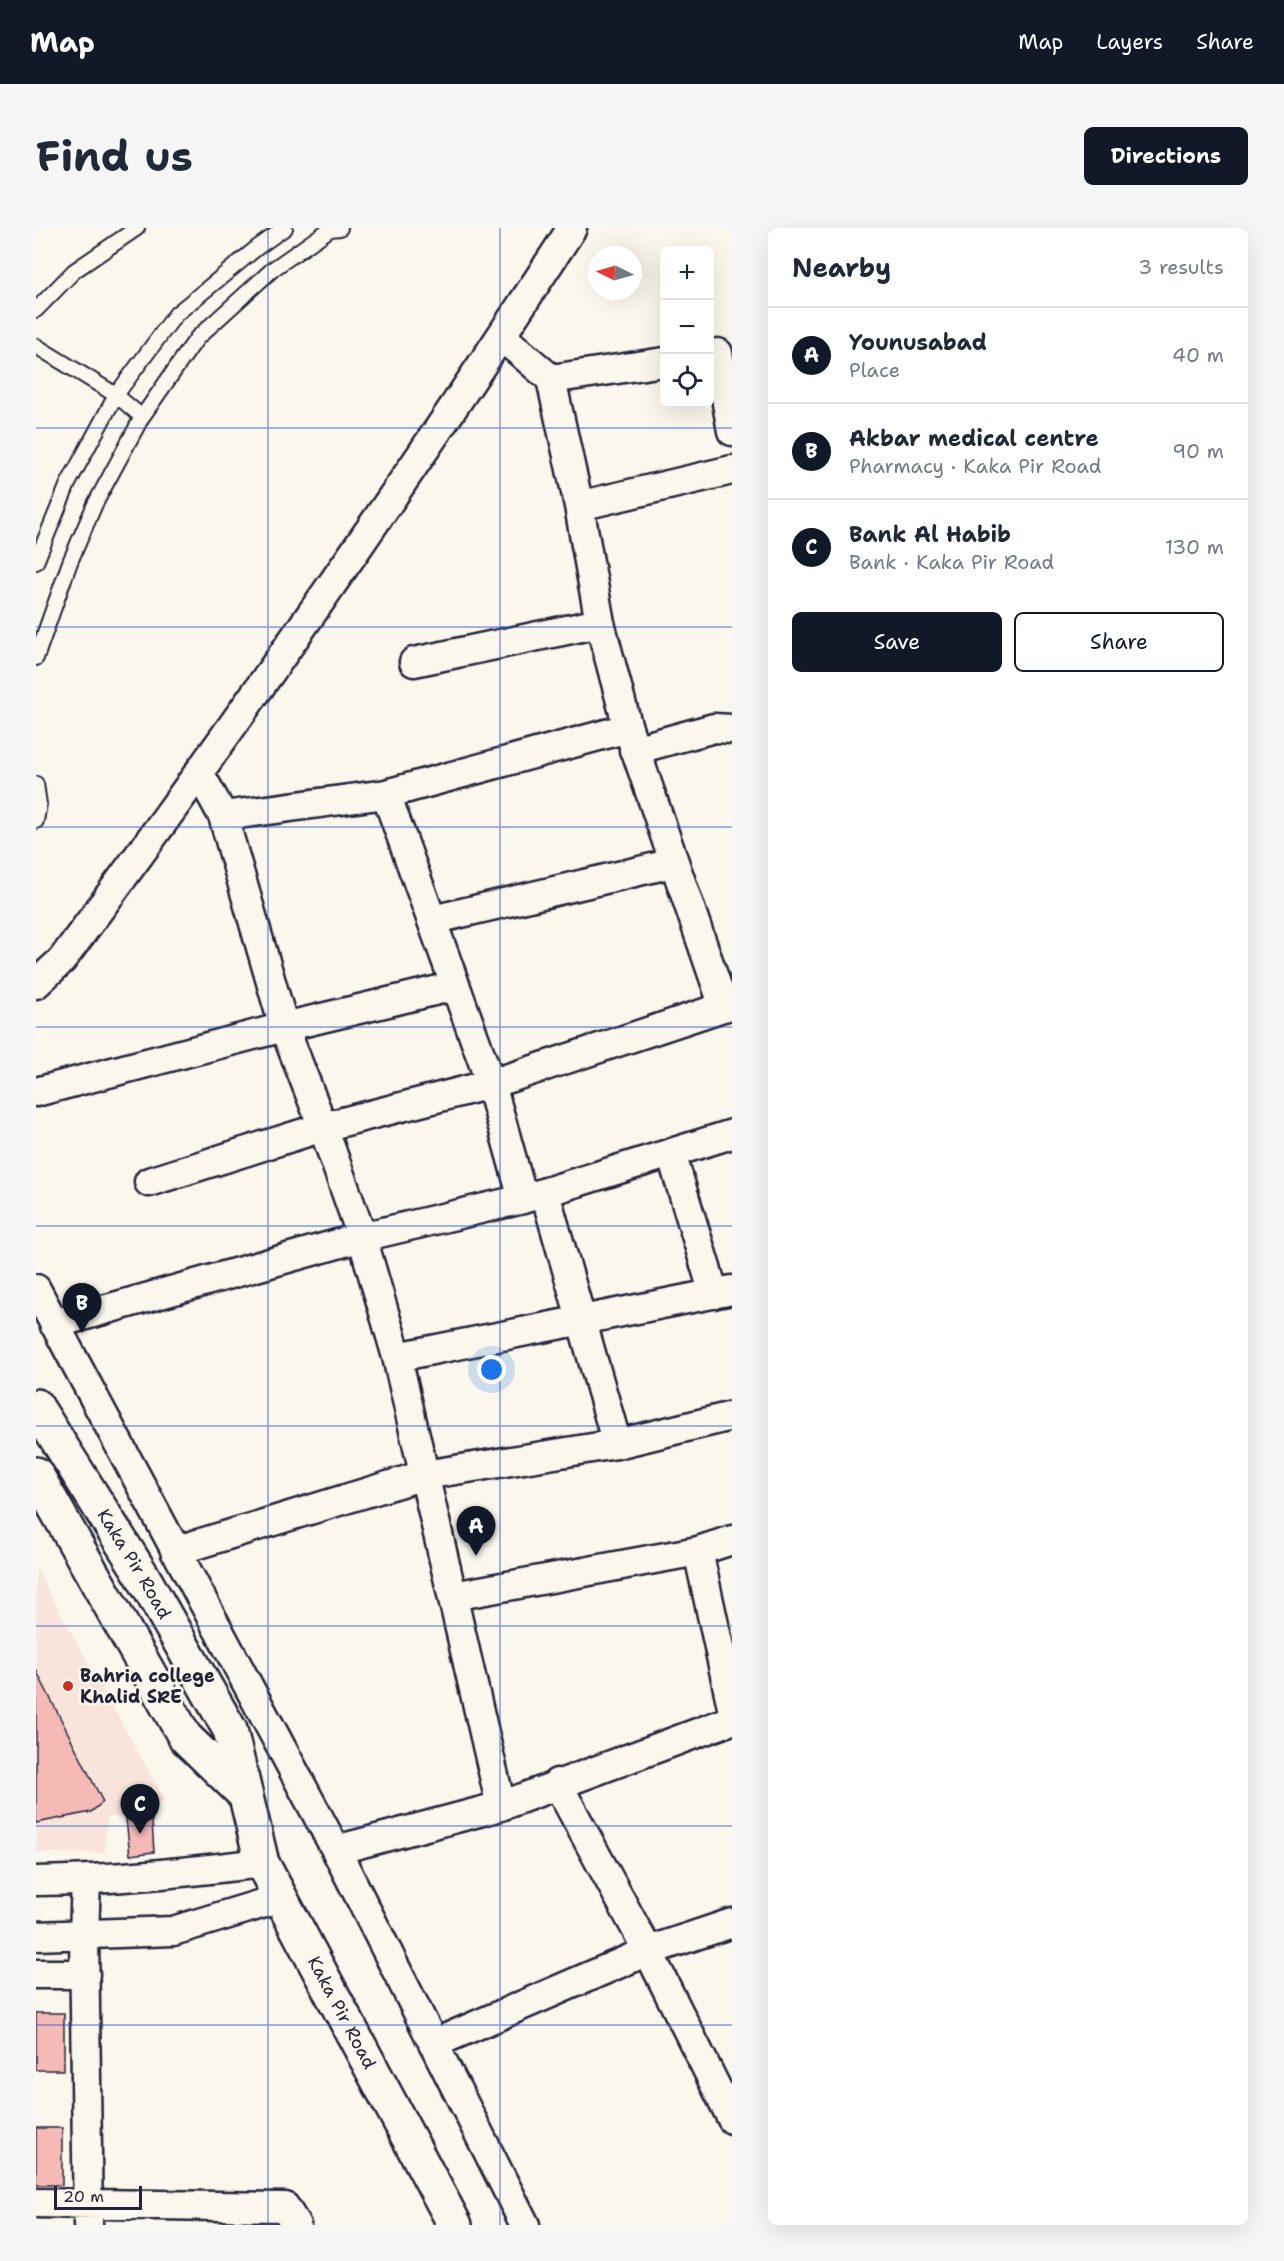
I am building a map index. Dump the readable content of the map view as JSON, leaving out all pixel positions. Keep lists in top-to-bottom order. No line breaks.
{"streets":{"main road":["Kaka Pir Road"]},"places":["Bahria college Khalid SRE"],"scale_bar":"20 m","north":"left","page":{"header":"Map","nav":["Map","Layers","Share"],"buttons":["Directions",["Save","Share"]],"title":"Find us","heading":["Nearby","3 results"],"map_buttons":["+","−"],"list":[{"mark":"A","name":"Younusabad","note":"Place","value":"40 m"},{"mark":"B","name":"Akbar medical centre","note":"Pharmacy · Kaka Pir Road","value":"90 m"},{"mark":"C","name":"Bank Al Habib","note":"Bank · Kaka Pir Road","value":"130 m"}],"pins":["B","A","C"],"scale":"20 m"}}
